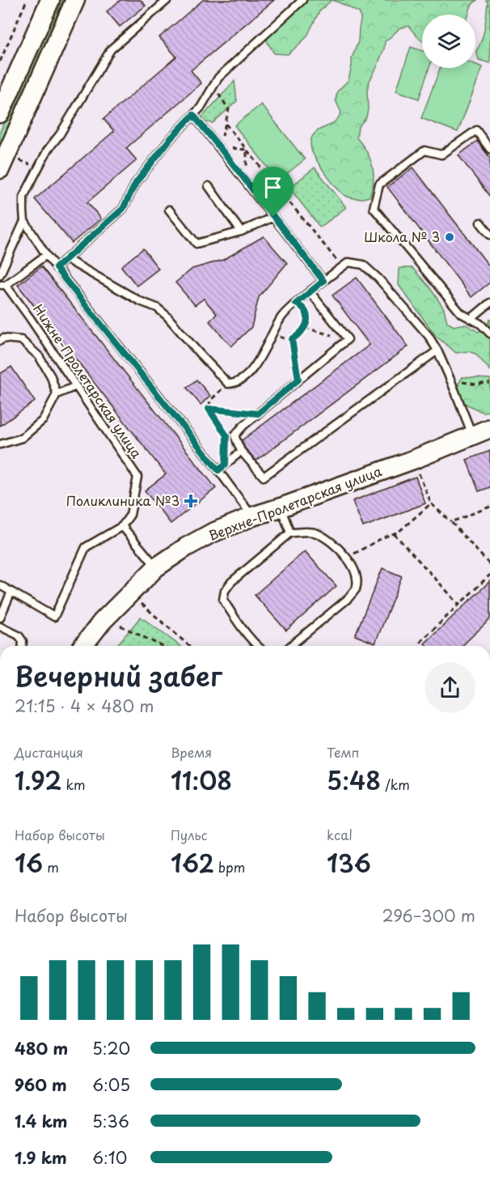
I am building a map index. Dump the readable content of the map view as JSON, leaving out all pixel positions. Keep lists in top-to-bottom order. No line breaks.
{"streets":{"street":["Верхне-Пролетарская улица"],"lane":["Нижне-Пролетарская улица"]},"places":{"other":["Школа № 3"],"health":["Поликлиника №3"]},"page":{"heading":["Вечерний забег","21:15 · 4 × 480 m"],"stats":[["Дистанция","1.92 km"],["Время","11:08"],["Темп","5:48 /km"],["Набор высоты","16 m"],["Пульс","162 bpm"],["kcal","136"]],"chart":["Набор высоты","296–300 m"],"list":[{"name":"480 m","note":"5:20"},{"name":"960 m","note":"6:05"},{"name":"1.4 km","note":"5:36"},{"name":"1.9 km","note":"6:10"}]}}
